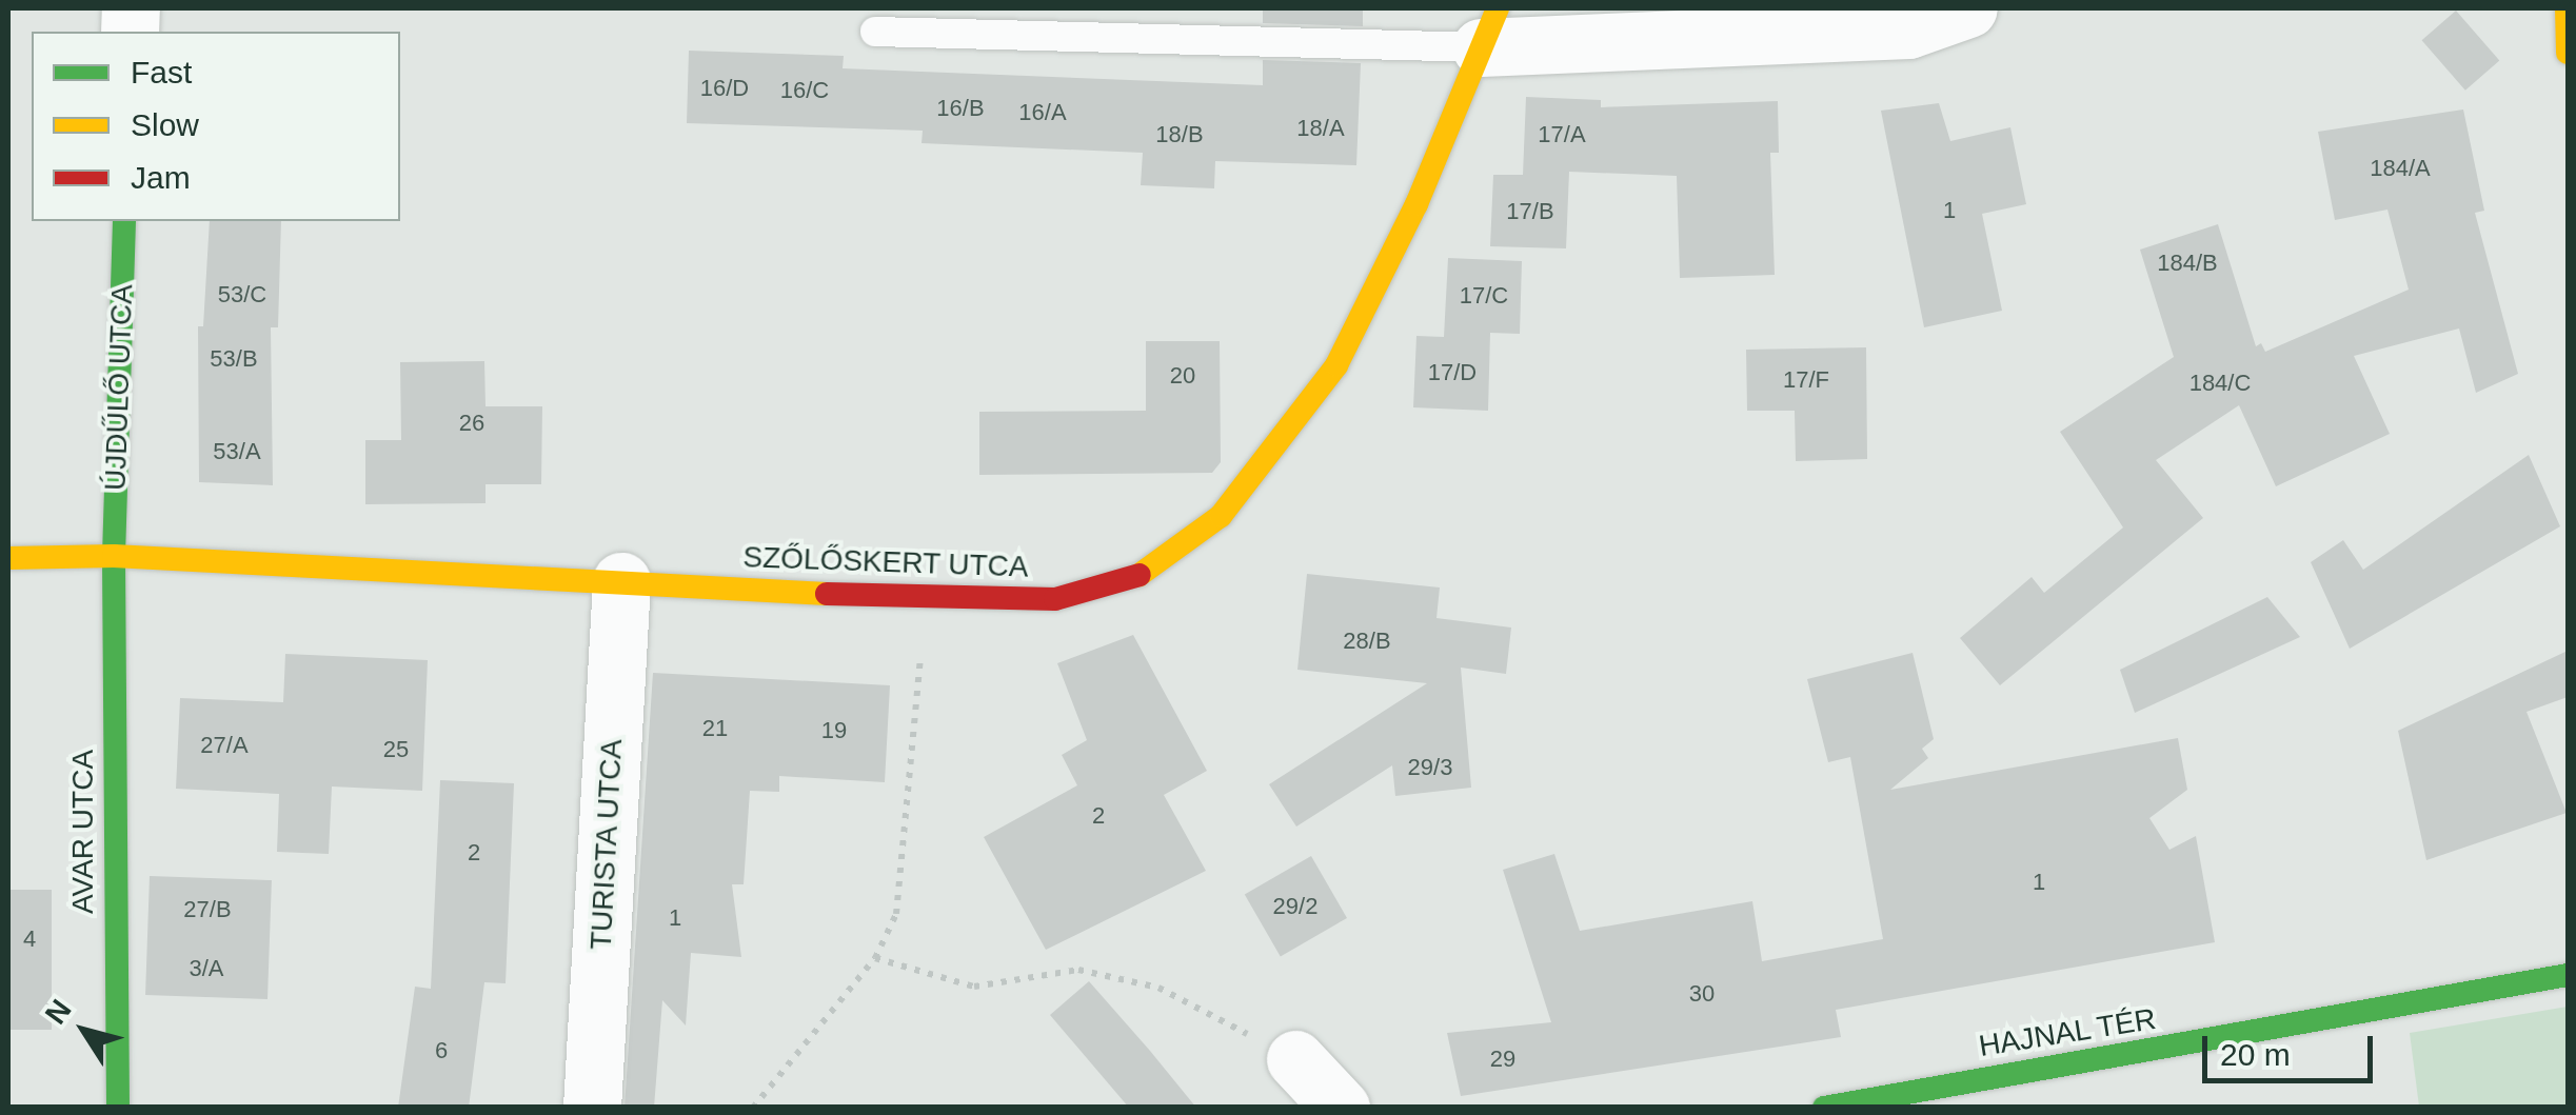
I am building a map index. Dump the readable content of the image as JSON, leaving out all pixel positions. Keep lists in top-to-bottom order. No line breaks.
{"streets":{"street":["ÚJDŰLŐ UTCA","SZŐLŐSKERT UTCA","AVAR UTCA","TURISTA UTCA","HAJNAL TÉR"]},"crossings":[["ÚJDŰLŐ UTCA","SZŐLŐSKERT UTCA"],["ÚJDŰLŐ UTCA","AVAR UTCA"],["SZŐLŐSKERT UTCA","AVAR UTCA"],["SZŐLŐSKERT UTCA","TURISTA UTCA"]],"house_numbers":["16/D","16/C","16/B","16/A","18/A","18/B","17/A","184/A","1","17/B","184/B","53/C","17/C","53/B","17/D","20","17/F","184/C","26","53/A","28/B","21","19","27/A","25","29/3","2","2","1","29/2","27/B","1","4","3/A","30","6","29"],"legend":["Fast","Slow","Jam"],"scale_bar":"20 m","north":"top left"}
